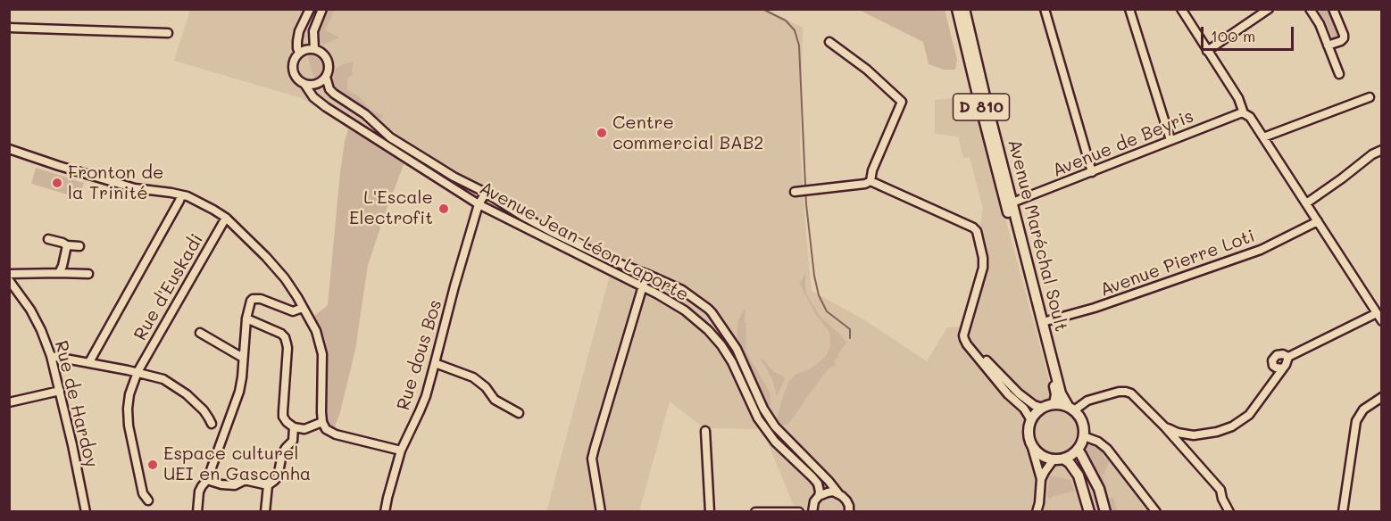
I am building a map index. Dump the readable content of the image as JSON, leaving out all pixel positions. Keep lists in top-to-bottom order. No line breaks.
{"streets":{"main road":["D 810","Avenue Maréchal Soult"],"street":["Avenue de Beyris","Avenue Jean-Léon Laporte","Avenue Pierre Loti","Rue d'Euskadi","Rue dous Bos","Rue de Hardoy"]},"crossings":[["D 810","Avenue de Beyris"],["D 810","Avenue Maréchal Soult"],["Avenue de Beyris","Avenue Maréchal Soult"],["Avenue Maréchal Soult","Avenue Pierre Loti"],["Avenue Jean-Léon Laporte","Rue dous Bos"]],"places":["Centre commercial BAB2","Fronton de la Trinité","L'Escale Electrofit","Espace culturel UEI en Gasconha"],"scale_bar":"100 m"}
